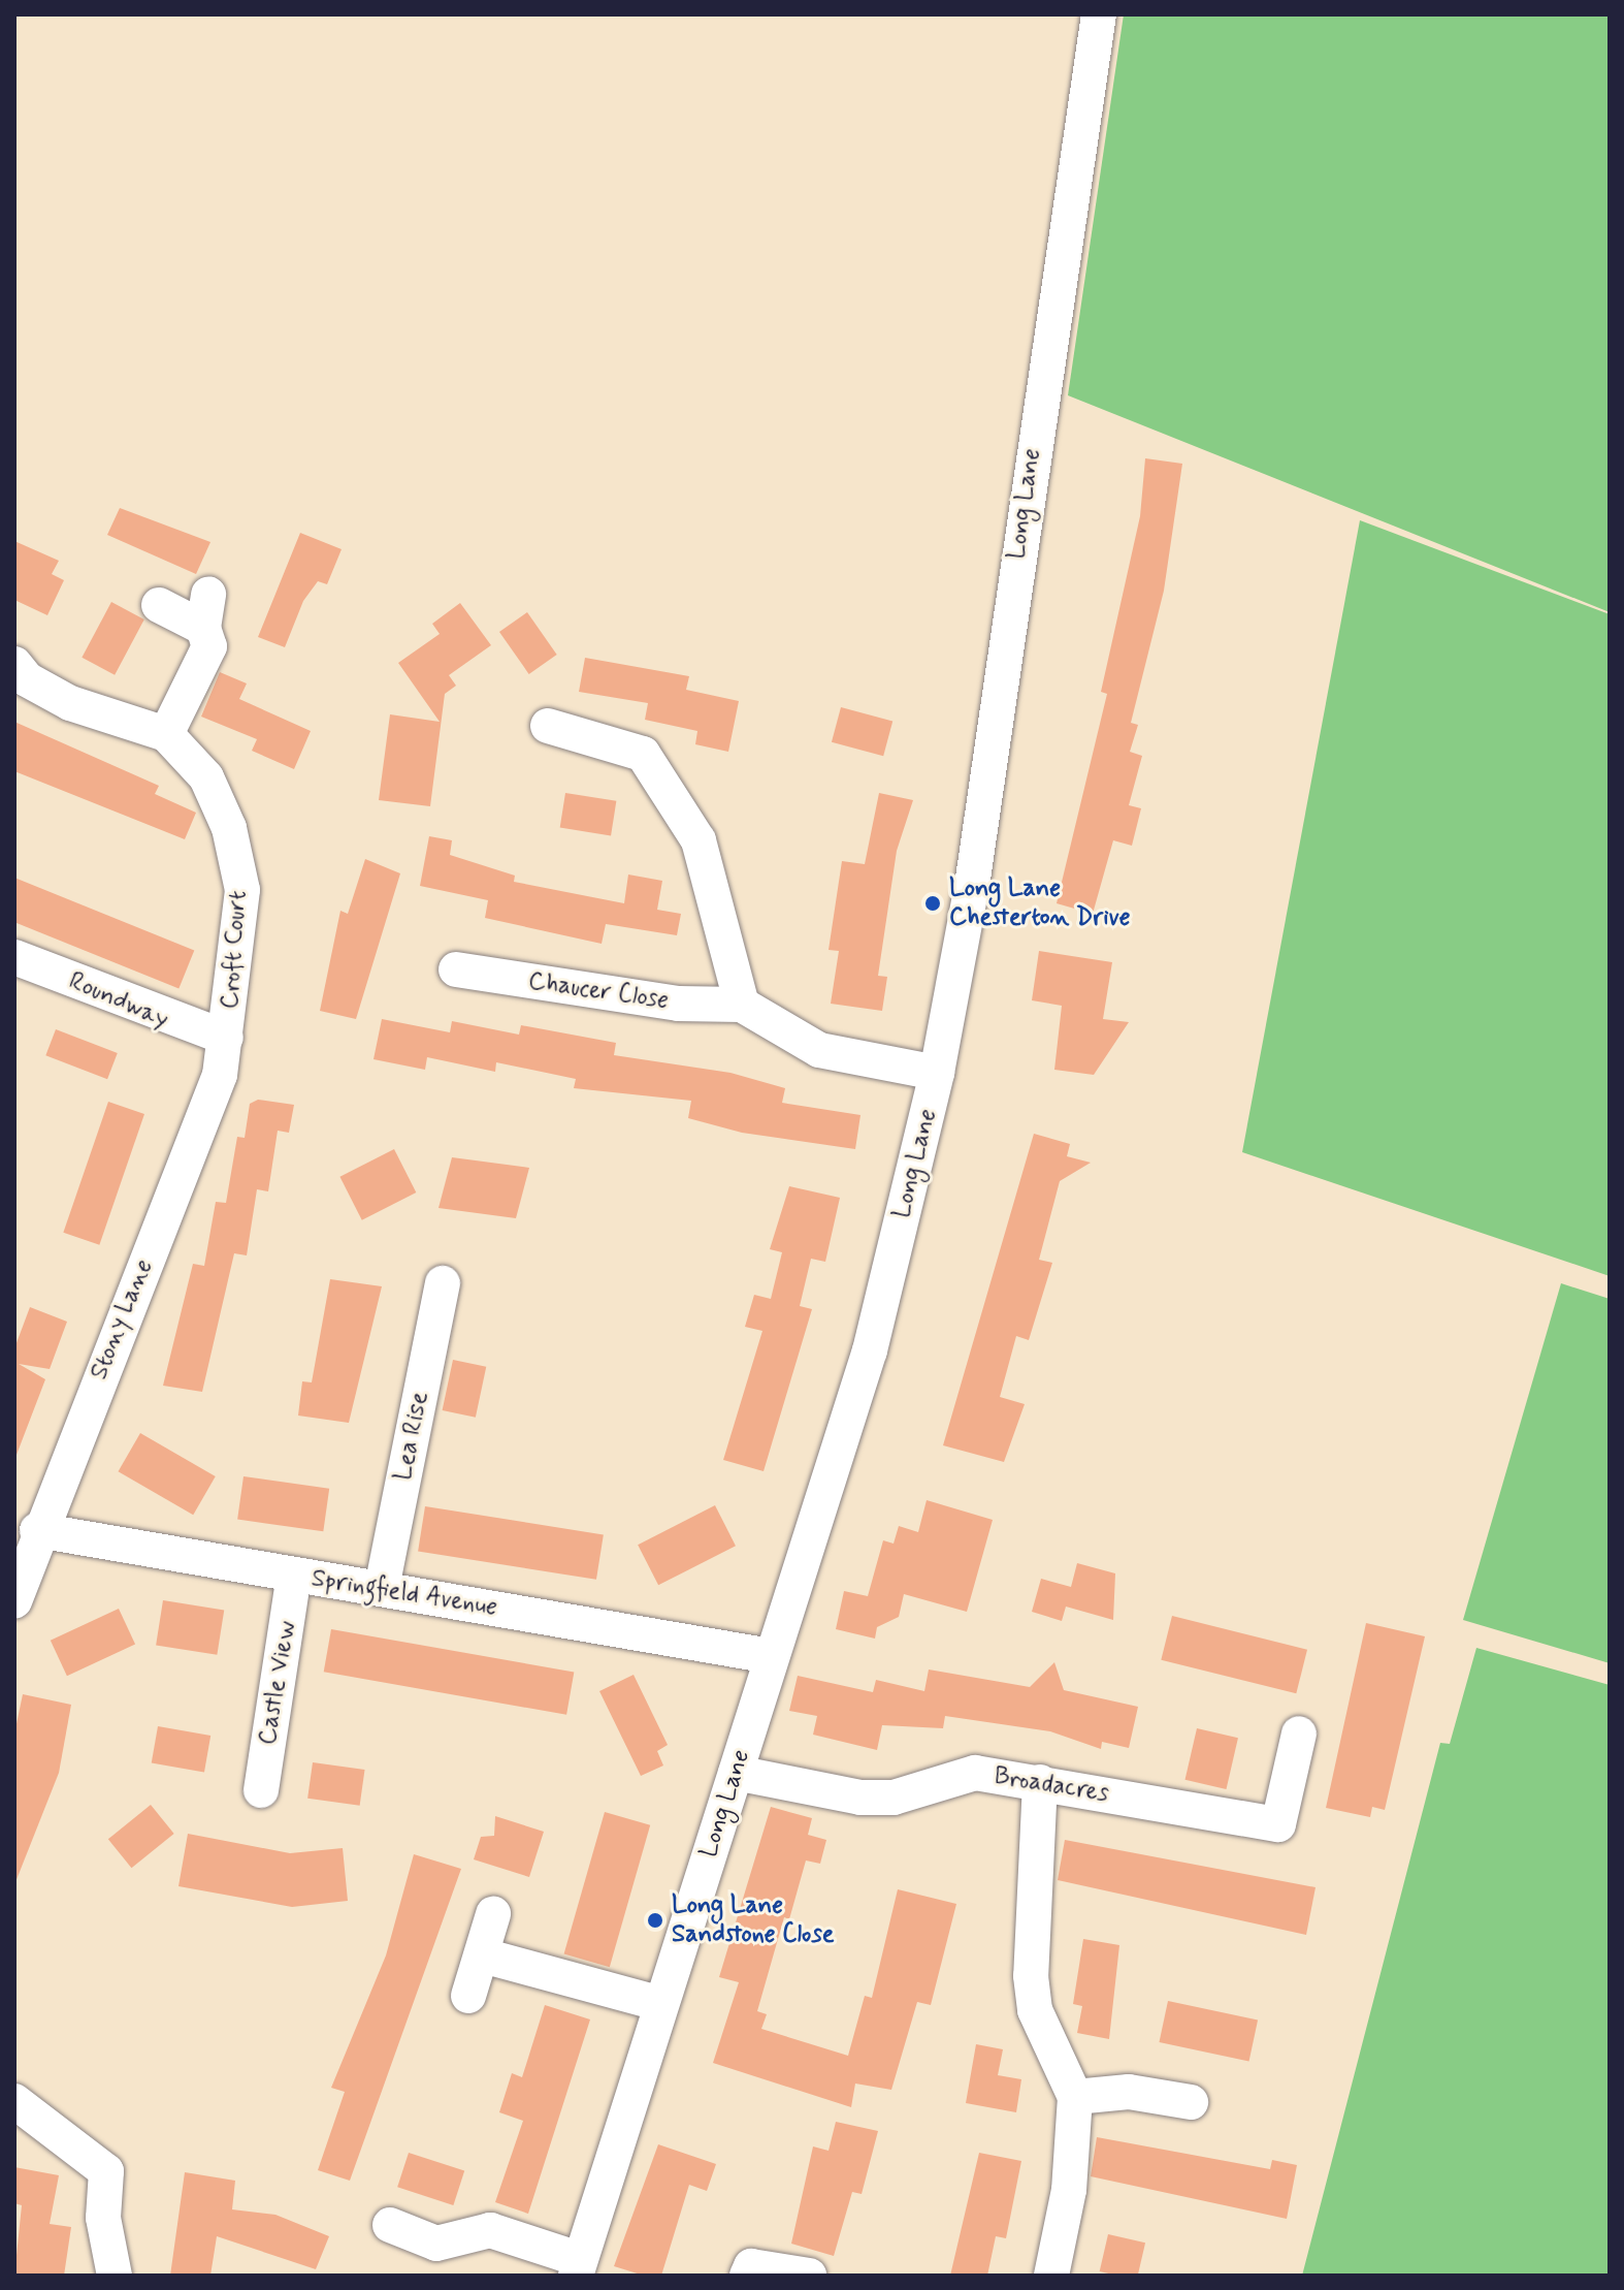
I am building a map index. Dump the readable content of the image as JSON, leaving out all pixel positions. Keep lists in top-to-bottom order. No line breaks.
{"streets":{"street":["Long Lane","Croft Court","Chaucer Close","Roundway","Stony Lane","Lea Rise","Springfield Avenue","Castle View","Broadacres"]},"crossings":[["Long Lane","Springfield Avenue"],["Long Lane","Broadacres"],["Croft Court","Roundway"],["Croft Court","Stony Lane"],["Roundway","Stony Lane"],["Stony Lane","Springfield Avenue"],["Lea Rise","Springfield Avenue"],["Springfield Avenue","Castle View"]],"places":["Long Lane Chesterton Drive","Long Lane Sandstone Close"]}
